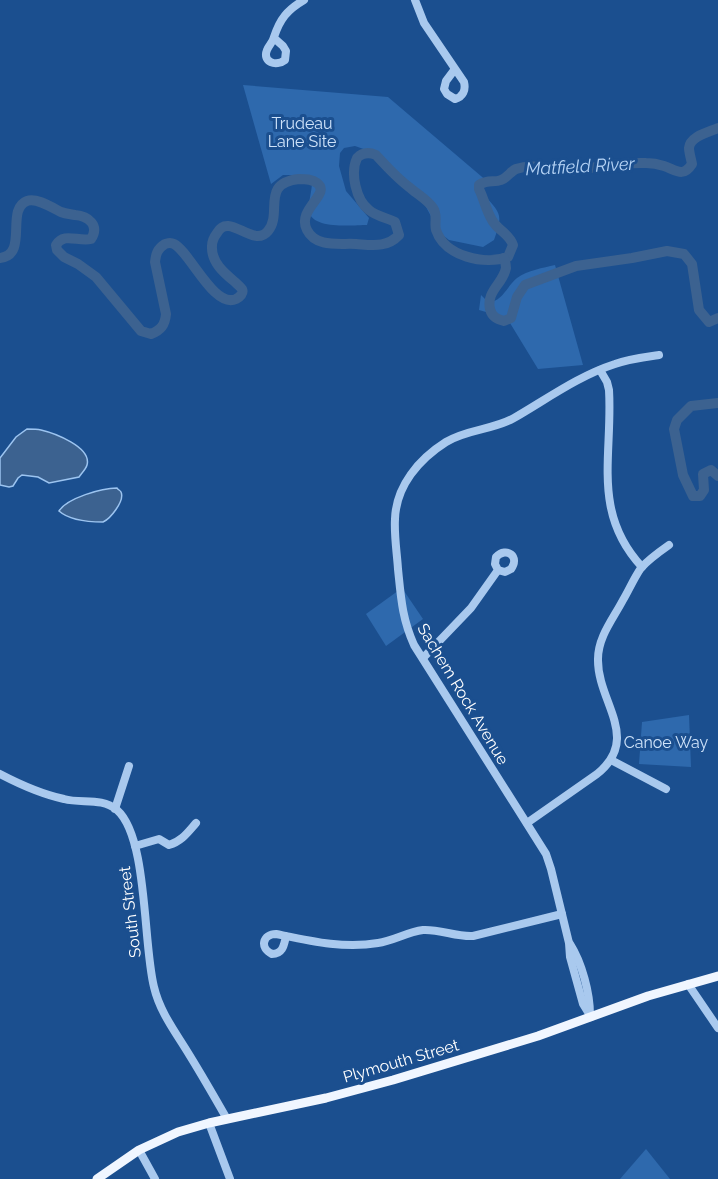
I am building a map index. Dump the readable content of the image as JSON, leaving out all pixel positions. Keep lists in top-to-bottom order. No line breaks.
{"streets":{"main road":["Plymouth Street"],"street":["Sachem Rock Avenue","South Street"]},"crossings":[["Sachem Rock Avenue","Plymouth Street"],["South Street","Plymouth Street"]],"water":["Matfield River"],"parks":["Trudeau Lane Site","Canoe Way"]}
